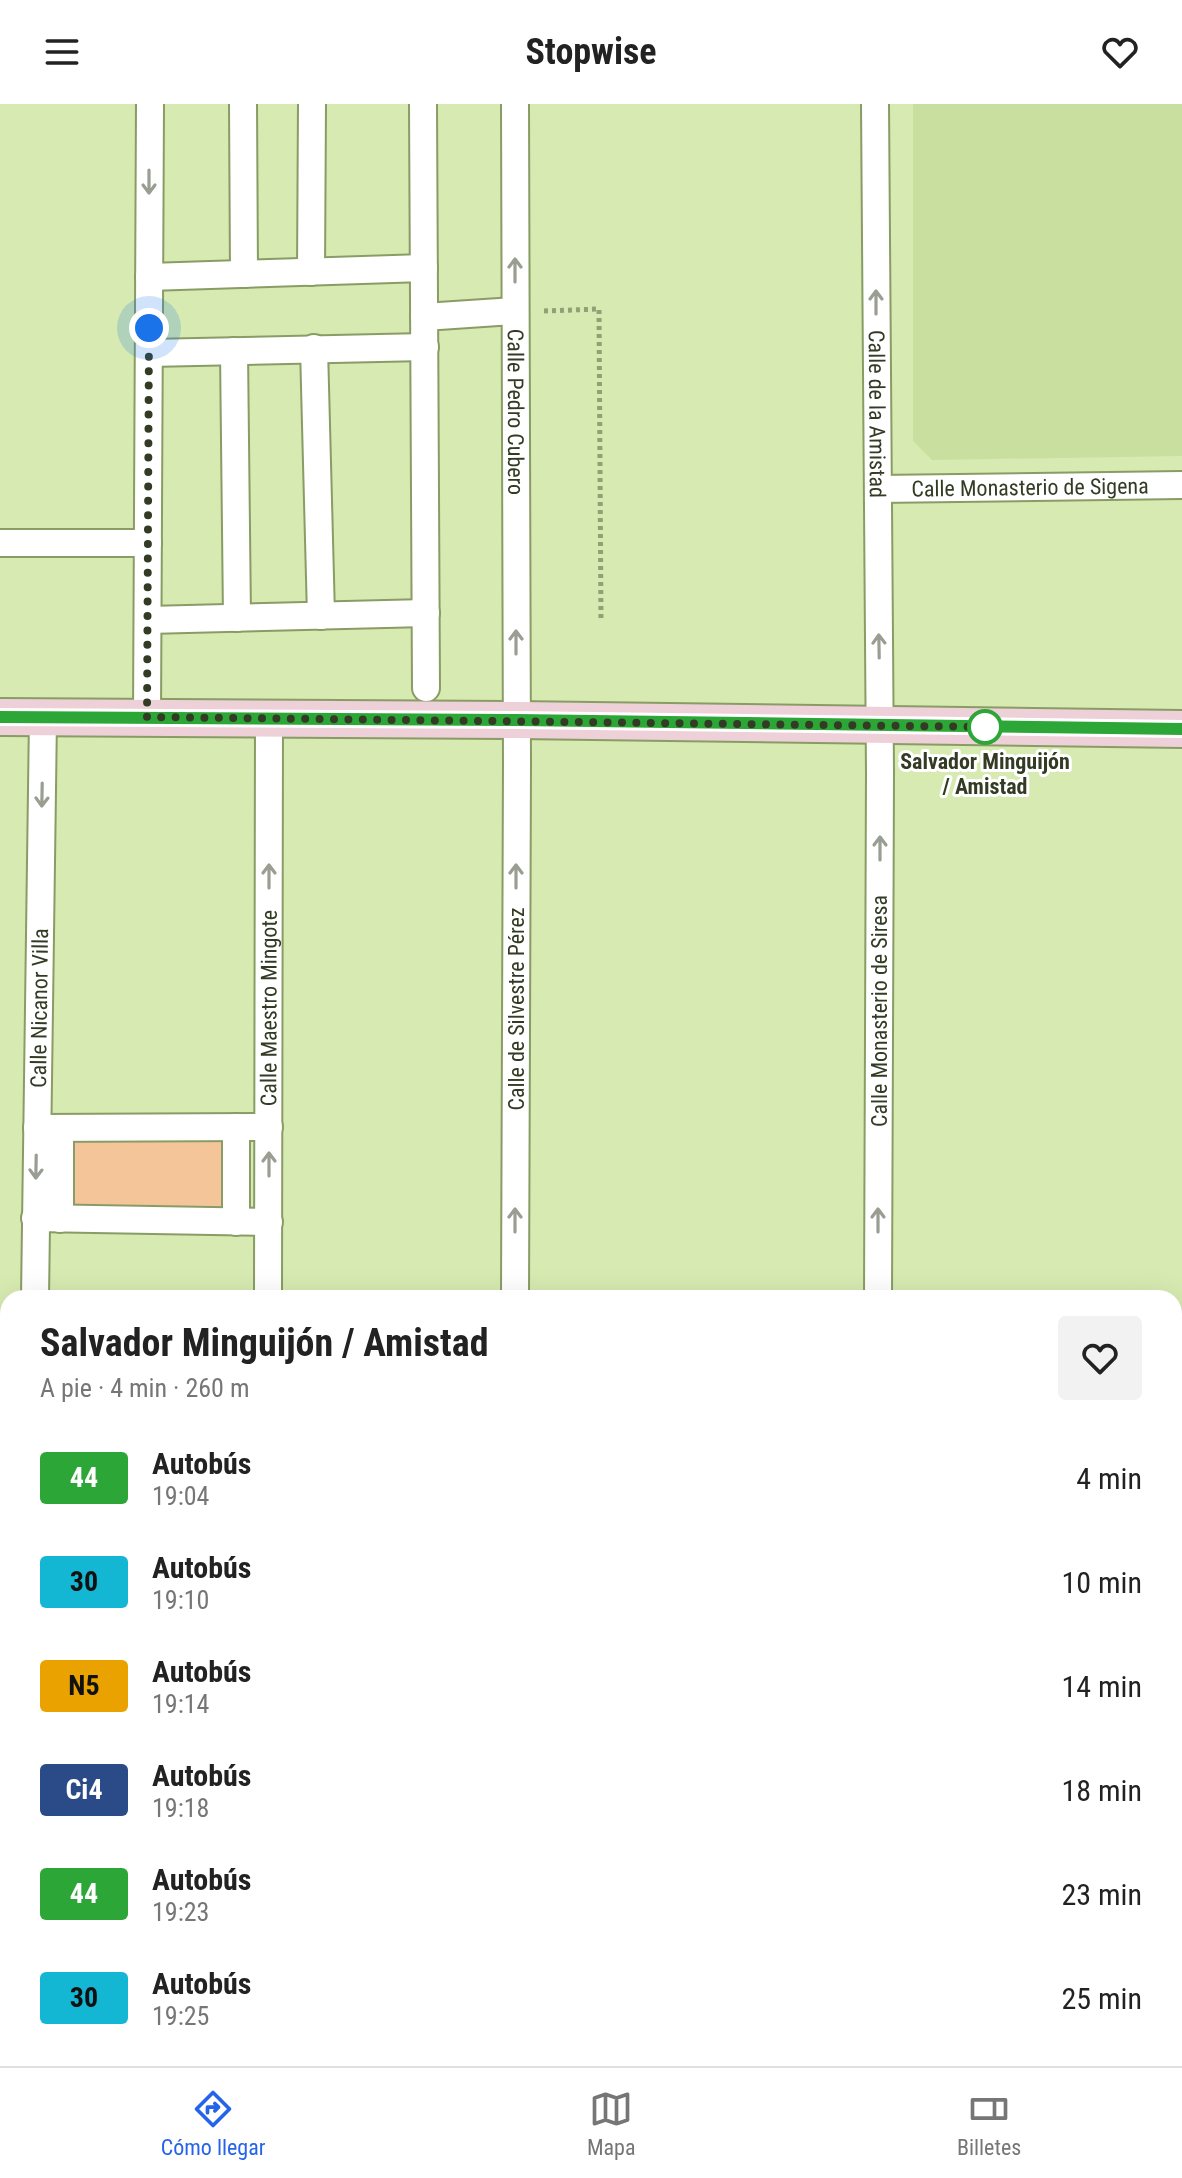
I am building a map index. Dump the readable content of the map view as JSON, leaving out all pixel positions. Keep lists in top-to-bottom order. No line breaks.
{"streets":{"street":["Calle Pedro Cubero","Calle de la Amistad","Calle Monasterio de Sigena","Calle Nicanor Villa","Calle Maestro Mingote","Calle de Silvestre Pérez","Calle Monasterio de Siresa"]},"crossings":[["Calle Pedro Cubero","Calle de Silvestre Pérez"],["Calle de la Amistad","Calle Monasterio de Sigena"],["Calle de la Amistad","Calle Monasterio de Siresa"]],"one_way":["Calle de la Amistad","Calle Nicanor Villa","Calle Maestro Mingote","Calle de Silvestre Pérez","Calle Monasterio de Siresa"],"places":["Salvador Minguijón / Amistad"],"lines":["bus line 44"],"page":{"header":"Stopwise","heading":["Salvador Minguijón / Amistad","A pie · 4 min · 260 m"],"list":[{"mark":"44","name":"Autobús","note":"19:04","value":"4 min"},{"mark":"30","name":"Autobús","note":"19:10","value":"10 min"},{"mark":"N5","name":"Autobús","note":"19:14","value":"14 min"},{"mark":"Ci4","name":"Autobús","note":"19:18","value":"18 min"},{"mark":"44","name":"Autobús","note":"19:23","value":"23 min"},{"mark":"30","name":"Autobús","note":"19:25","value":"25 min"}],"tabs":["Cómo llegar","Mapa","Billetes"]}}
